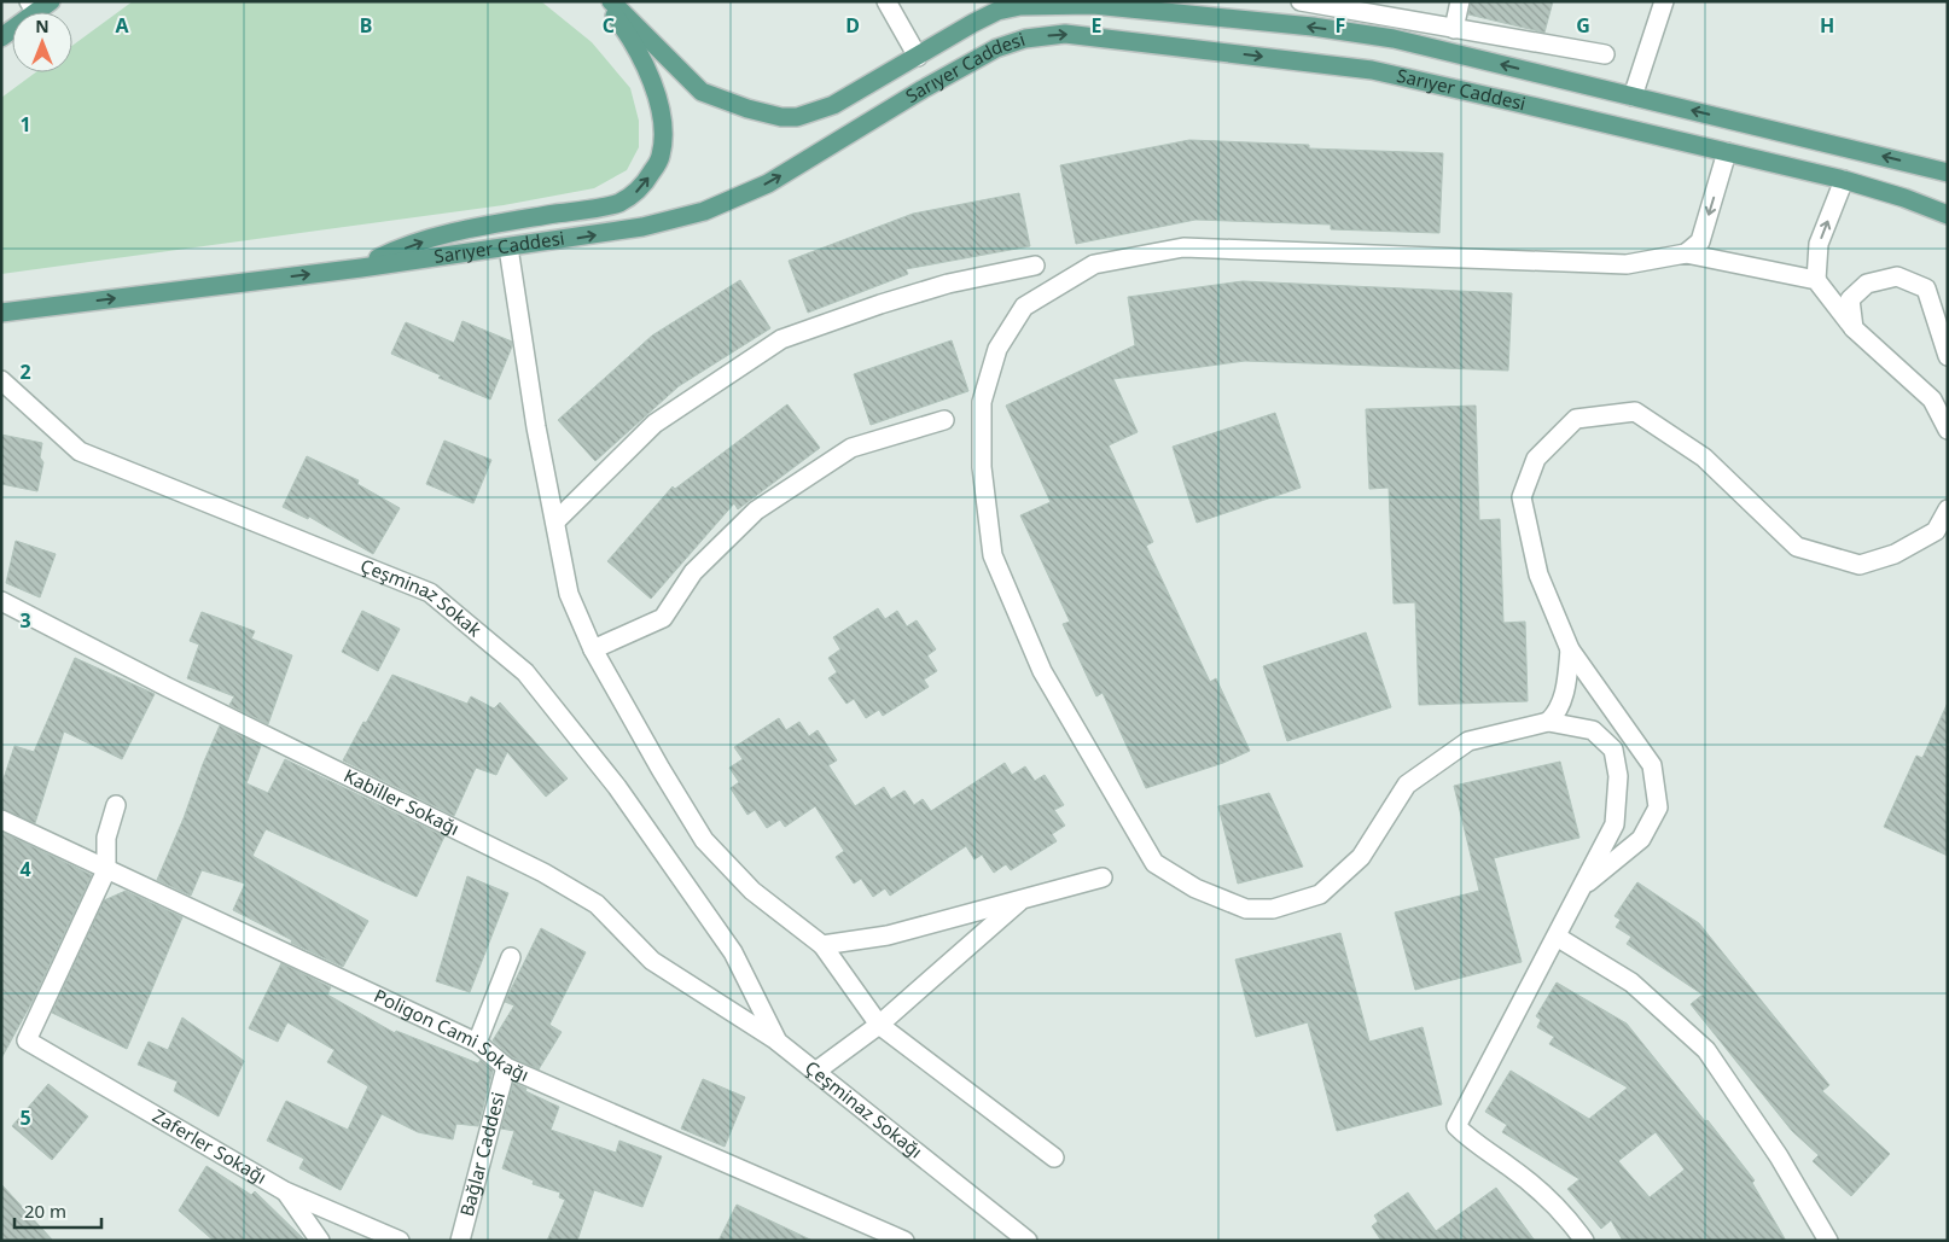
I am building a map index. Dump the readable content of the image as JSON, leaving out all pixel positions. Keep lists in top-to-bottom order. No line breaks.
{"streets":{"main road":["Sarıyer Caddesi"],"street":["Çeşminaz Sokak","Kabiller Sokağı","Poligon Cami Sokağı","Çeşminaz Sokağı","Zaferler Sokağı","Bağlar Caddesi"]},"crossings":[["Çeşminaz Sokak","Çeşminaz Sokağı"],["Kabiller Sokağı","Çeşminaz Sokağı"],["Poligon Cami Sokağı","Zaferler Sokağı"],["Poligon Cami Sokağı","Bağlar Caddesi"]],"scale_bar":"20 m","north":"top","grid":{"columns":["A","B","C","D","E","F","G","H"],"rows":["1","2","3","4","5"]}}
